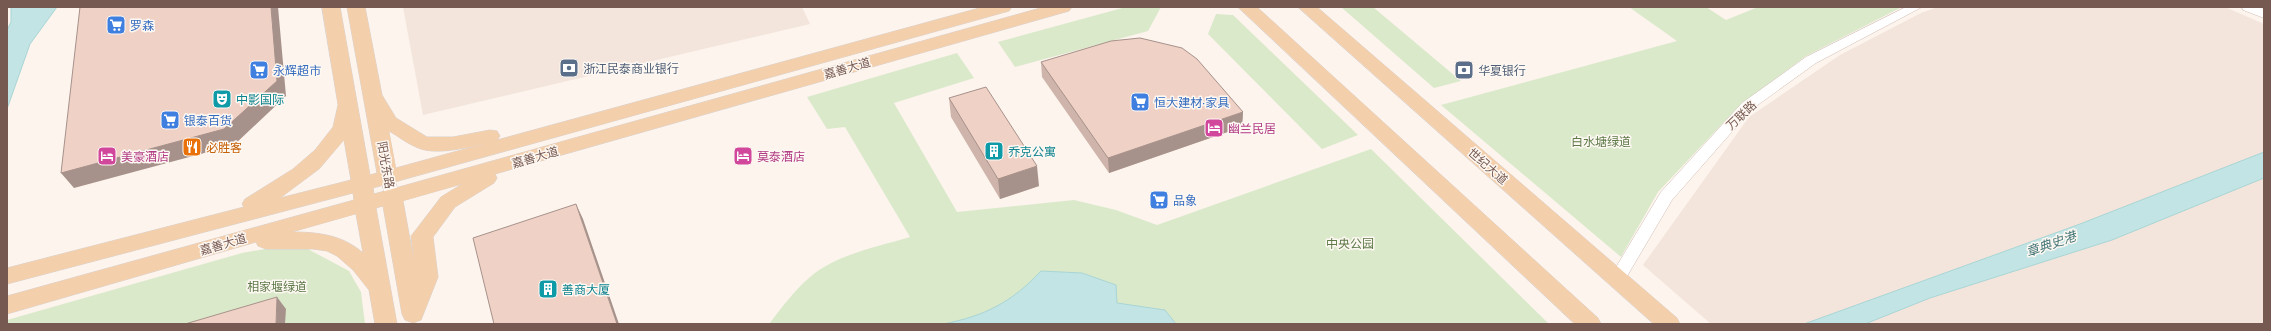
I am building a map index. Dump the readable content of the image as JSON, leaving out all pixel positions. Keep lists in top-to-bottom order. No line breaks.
{"streets":{"main road":["嘉善大道","阳光东路","世纪大道"],"street":["万联路"]},"crossings":[["嘉善大道","阳光东路"],["万联路","世纪大道"]],"water":["章典史港"],"parks":["白水塘绿道","中央公园","相家堰绿道"],"places":{"supermarket":["罗森","永辉超市","恒大建材·家具","银泰百货","品象"],"bank":["浙江民泰商业银行","华夏银行"],"theatre":["中影国际"],"hotel":["幽兰民居","美豪酒店","莫泰酒店"],"restaurant":["必胜客"],"building":["乔克公寓","善商大厦"]}}
